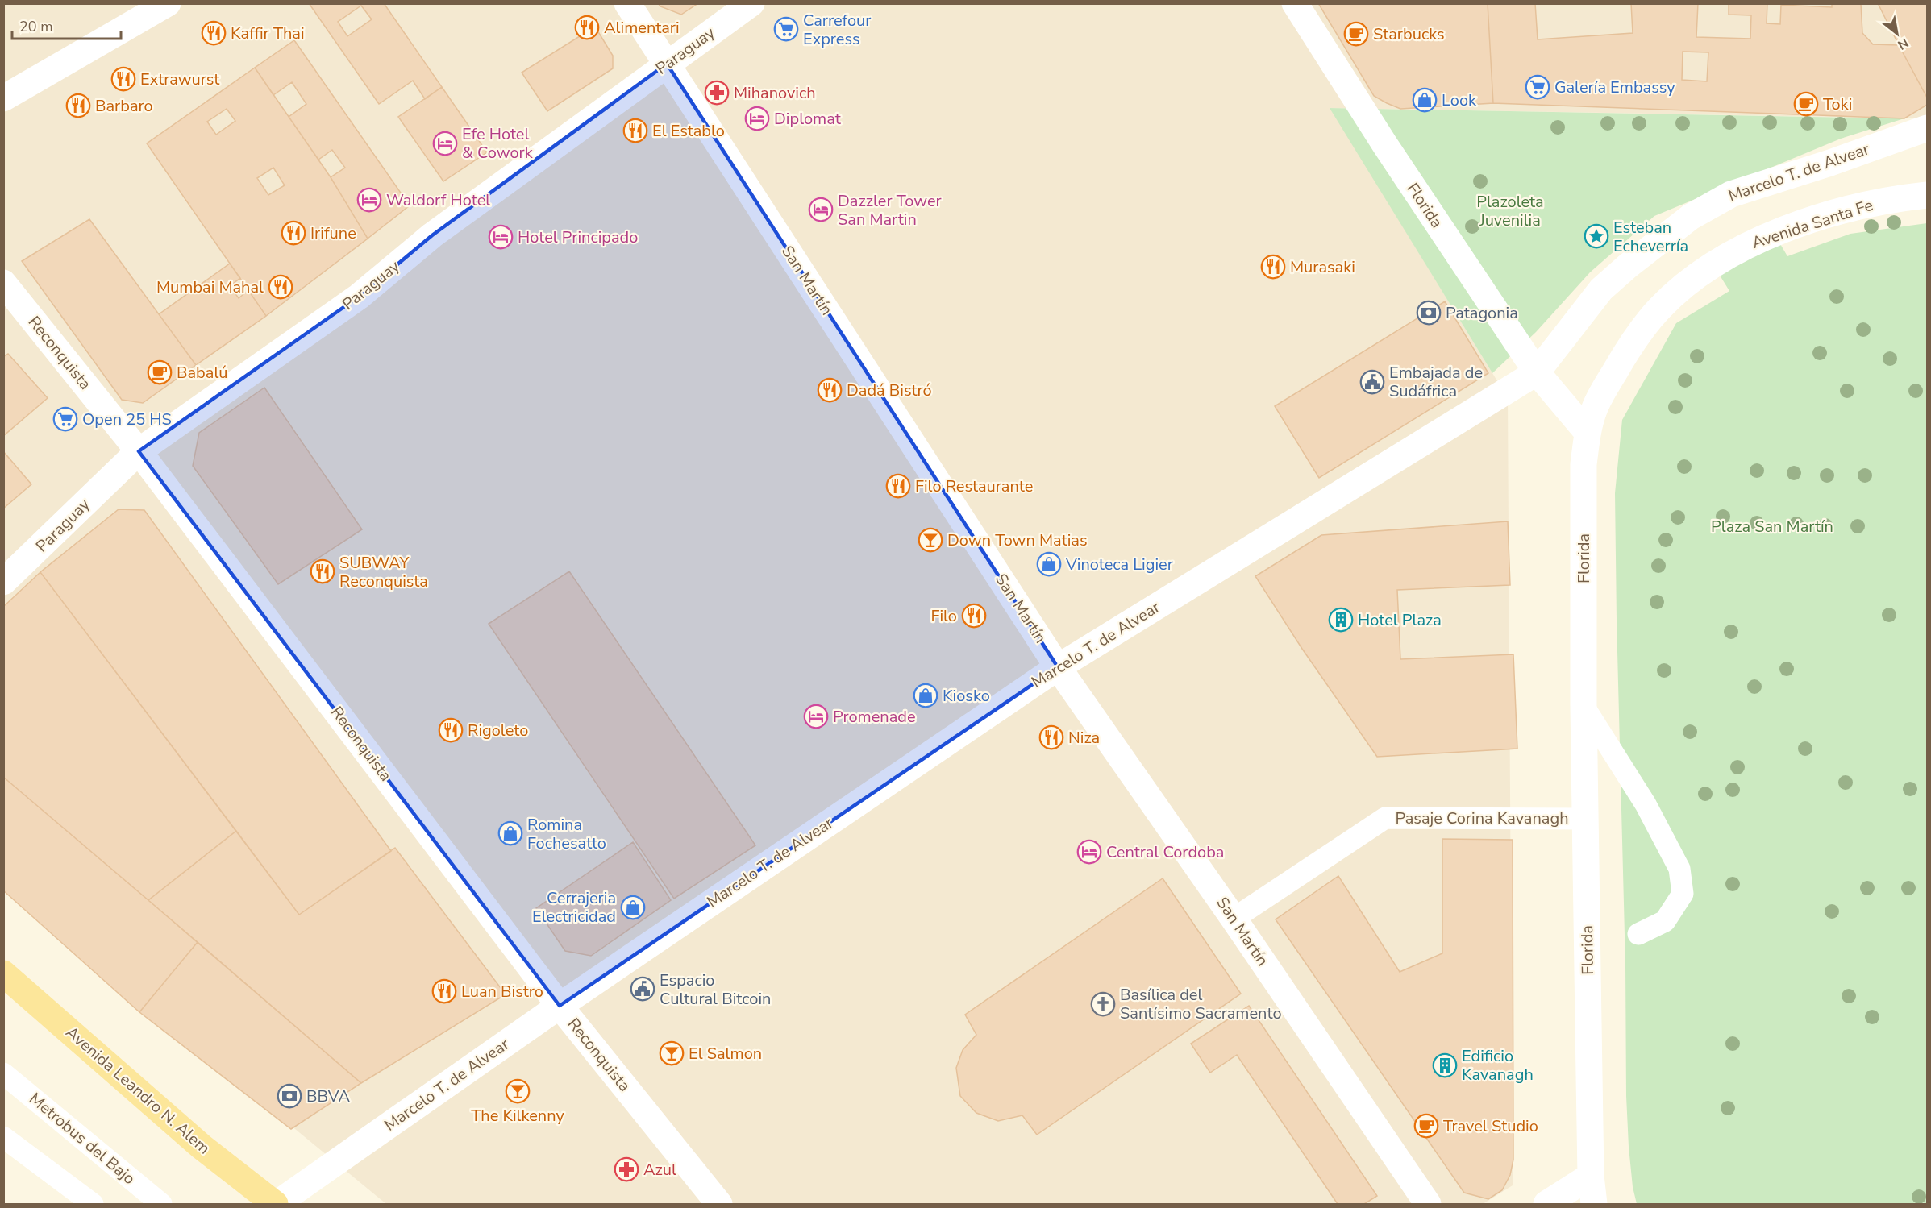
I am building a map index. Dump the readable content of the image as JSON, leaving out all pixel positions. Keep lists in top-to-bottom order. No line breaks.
{"streets":{"main road":["Avenida Leandro N. Alem"],"street":["Paraguay","Marcelo T. de Alvear","Florida","Avenida Santa Fe","San Martín","Reconquista"],"lane":["Pasaje Corina Kavanagh","Metrobus del Bajo"]},"crossings":[["Paraguay","San Martín"],["Paraguay","Reconquista"],["Marcelo T. de Alvear","Florida"],["Marcelo T. de Alvear","San Martín"],["Marcelo T. de Alvear","Reconquista"],["Marcelo T. de Alvear","Avenida Leandro N. Alem"],["Florida","Avenida Santa Fe"],["Florida","Pasaje Corina Kavanagh"],["San Martín","Pasaje Corina Kavanagh"]],"parks":["Plazoleta Juvenilia","Plaza San Martín"],"places":{"restaurant":["Alimentari","Kaffir Thai","Extrawurst","Barbaro","El Establo","Irifune","Murasaki","Mumbai Mahal","Dadá Bistró","Filo Restaurante","SUBWAY Reconquista","Filo","Rigoleto","Niza","Luan Bistro"],"supermarket":["Carrefour Express","Galería Embassy","Open 25 HS"],"cafe":["Starbucks","Toki","Babalú","Travel Studio"],"pharmacy":["Mihanovich","Azul"],"shop":["Look","Vinoteca Ligier","Kiosko","Romina Fochesatto","Cerrajeria Electricidad"],"hotel":["Diplomat","Efe Hotel & Cowork","Waldorf Hotel","Dazzler Tower San Martin","Hotel Principado","Promenade","Central Cordoba"],"place":["Esteban Echeverría"],"bank":["Patagonia","BBVA"],"public building":["Embajada de Sudáfrica","Espacio Cultural Bitcoin"],"bar":["Down Town Matias","El Salmon","The Kilkenny"],"building":["Hotel Plaza","Edificio Kavanagh"],"church":["Basílica del Santísimo Sacramento"]},"scale_bar":"20 m","north":"bottom right"}
